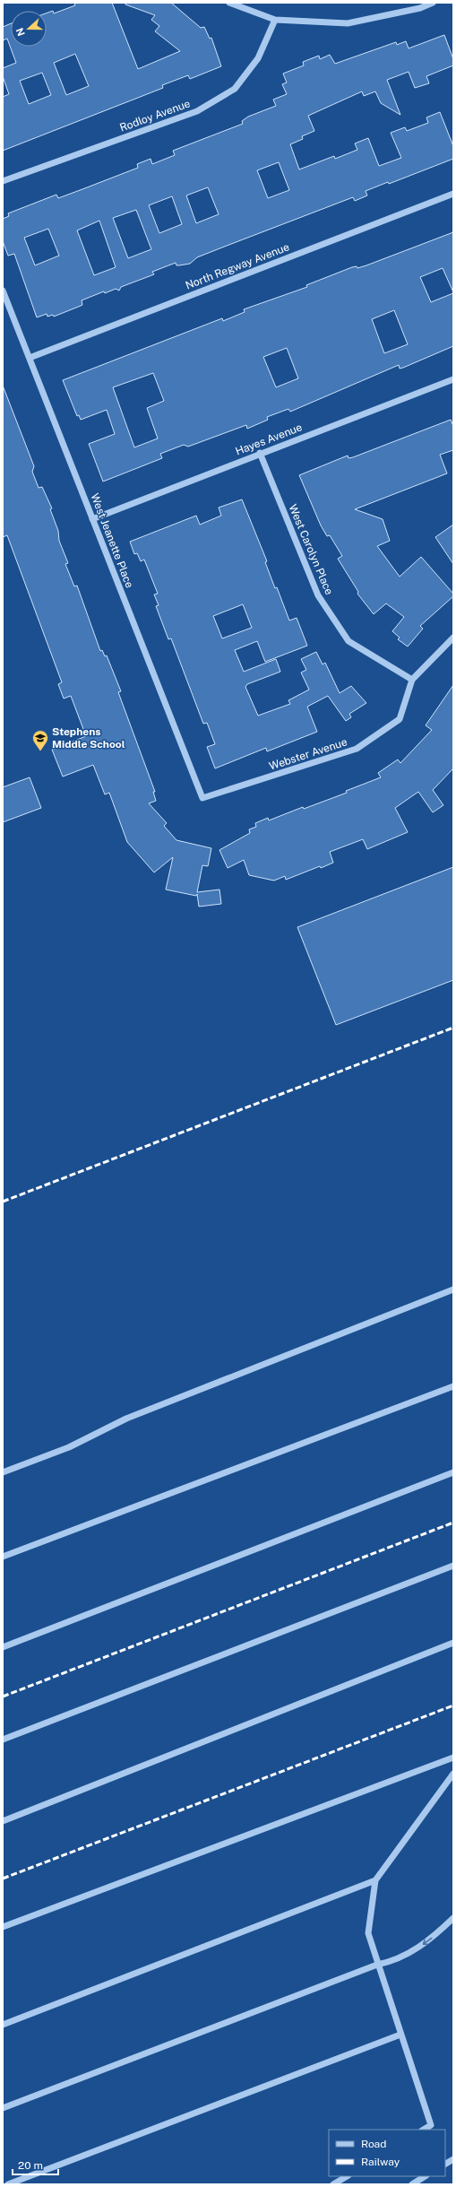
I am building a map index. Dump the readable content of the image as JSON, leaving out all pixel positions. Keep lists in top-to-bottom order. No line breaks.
{"streets":{"street":["Rodloy Avenue","North Regway Avenue","Hayes Avenue","West Jeanette Place","West Carolyn Place","Webster Avenue"]},"crossings":[["North Regway Avenue","West Jeanette Place"],["Hayes Avenue","West Jeanette Place"],["Hayes Avenue","West Carolyn Place"],["West Jeanette Place","Webster Avenue"],["West Carolyn Place","Webster Avenue"]],"places":{"school or university":["Stephens Middle School"]},"legend":["Road","Railway"],"scale_bar":"20 m","north":"left"}
